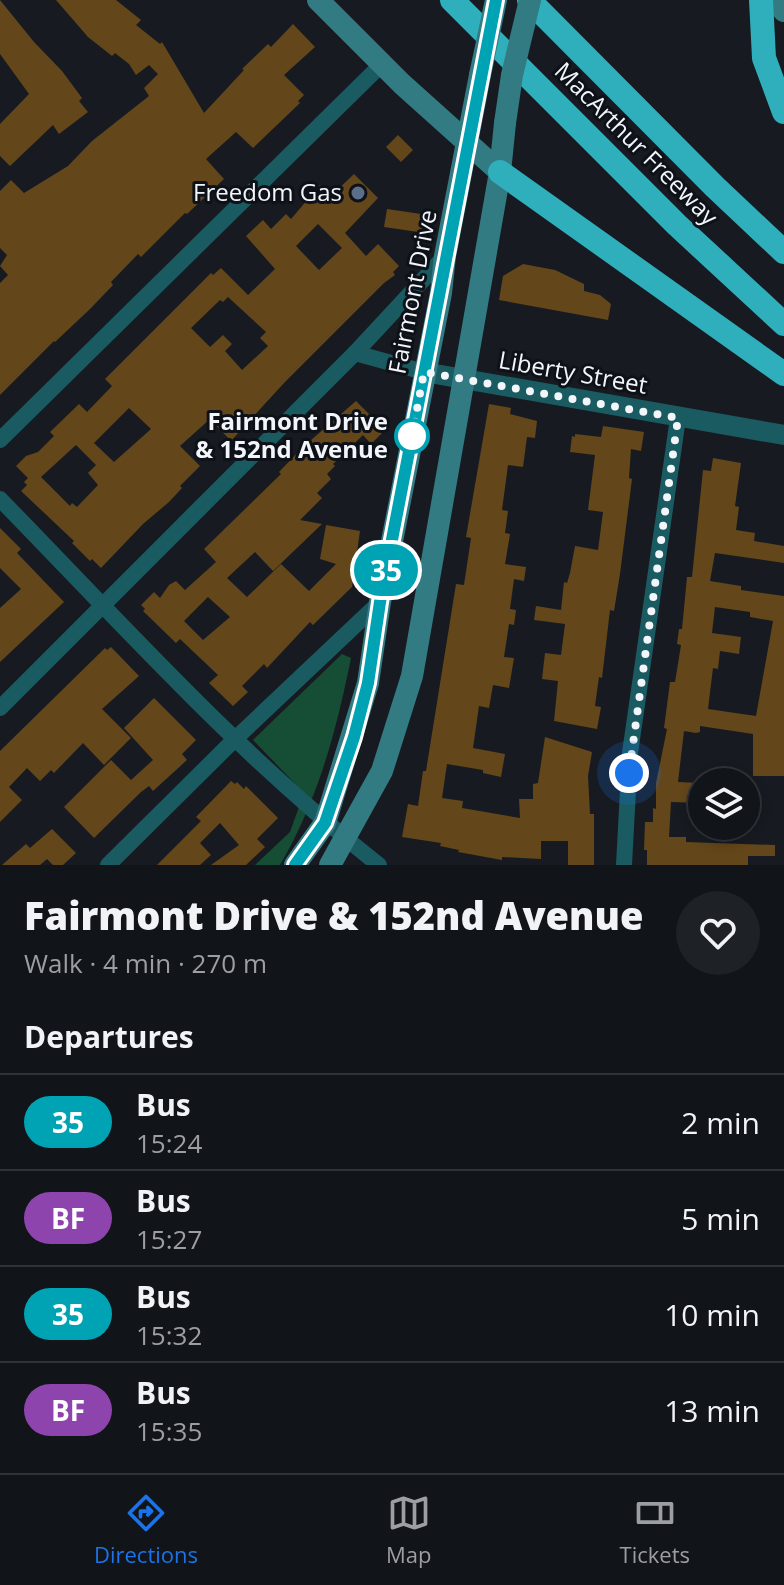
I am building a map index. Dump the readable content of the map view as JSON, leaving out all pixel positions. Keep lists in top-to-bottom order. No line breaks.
{"streets":{"highway":["MacArthur Freeway"],"main road":["Fairmont Drive"],"street":["Liberty Street"]},"crossings":[["Fairmont Drive","Liberty Street"]],"places":["Freedom Gas","Fairmont Drive & 152nd Avenue"],"lines":["bus line 35"],"page":{"on_map":"35","heading":[["Fairmont Drive & 152nd Avenue","Walk · 4 min · 270 m"],"Departures"],"list":[{"mark":"35","name":"Bus","note":"15:24","value":"2 min"},{"mark":"BF","name":"Bus","note":"15:27","value":"5 min"},{"mark":"35","name":"Bus","note":"15:32","value":"10 min"},{"mark":"BF","name":"Bus","note":"15:35","value":"13 min"}],"tabs":["Directions","Map","Tickets"]}}
